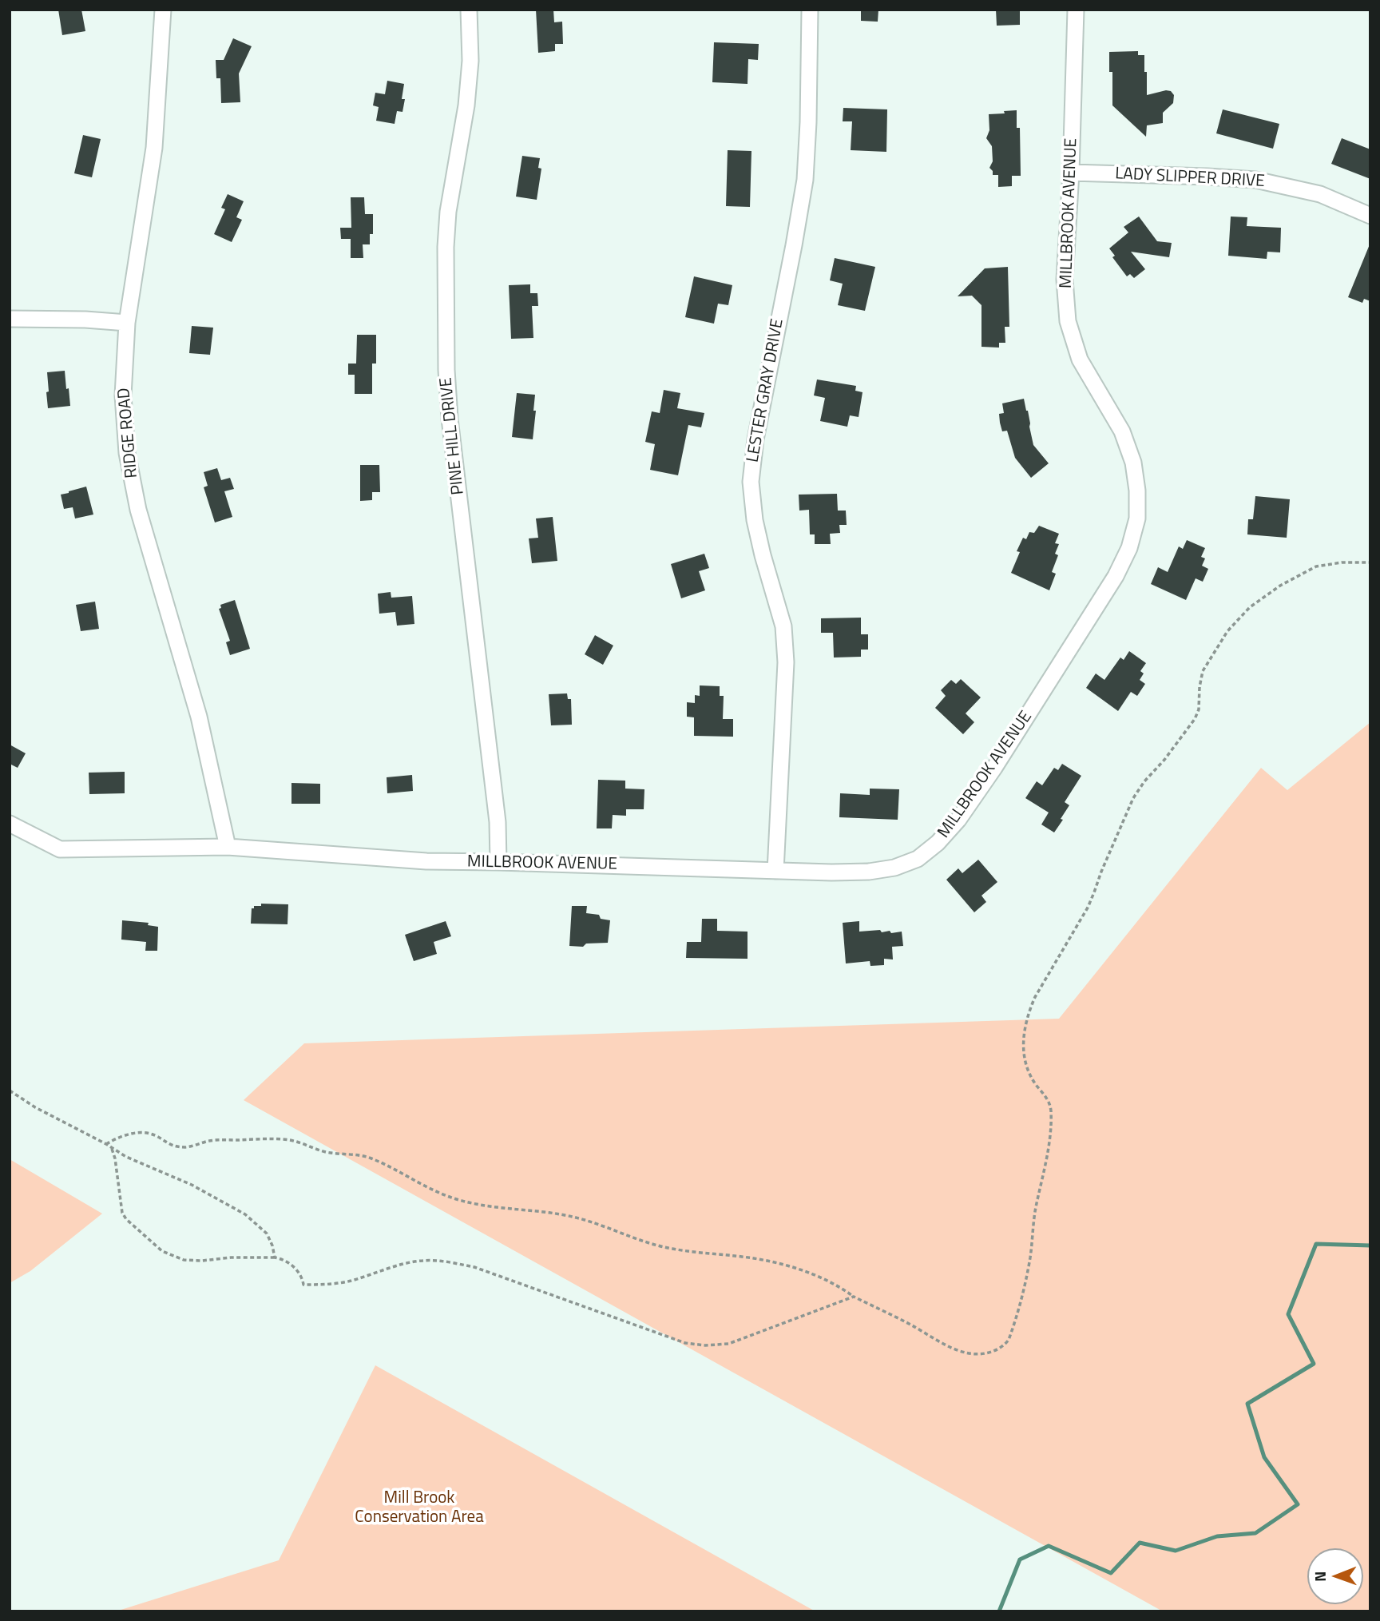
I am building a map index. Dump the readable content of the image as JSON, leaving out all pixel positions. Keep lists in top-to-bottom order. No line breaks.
{"streets":{"street":["LADY SLIPPER DRIVE","MILLBROOK AVENUE","LESTER GRAY DRIVE","RIDGE ROAD","PINE HILL DRIVE"]},"crossings":[["LADY SLIPPER DRIVE","MILLBROOK AVENUE"],["MILLBROOK AVENUE","LESTER GRAY DRIVE"],["MILLBROOK AVENUE","RIDGE ROAD"],["MILLBROOK AVENUE","PINE HILL DRIVE"]],"parks":["Mill Brook Conservation Area"],"north":"left"}
